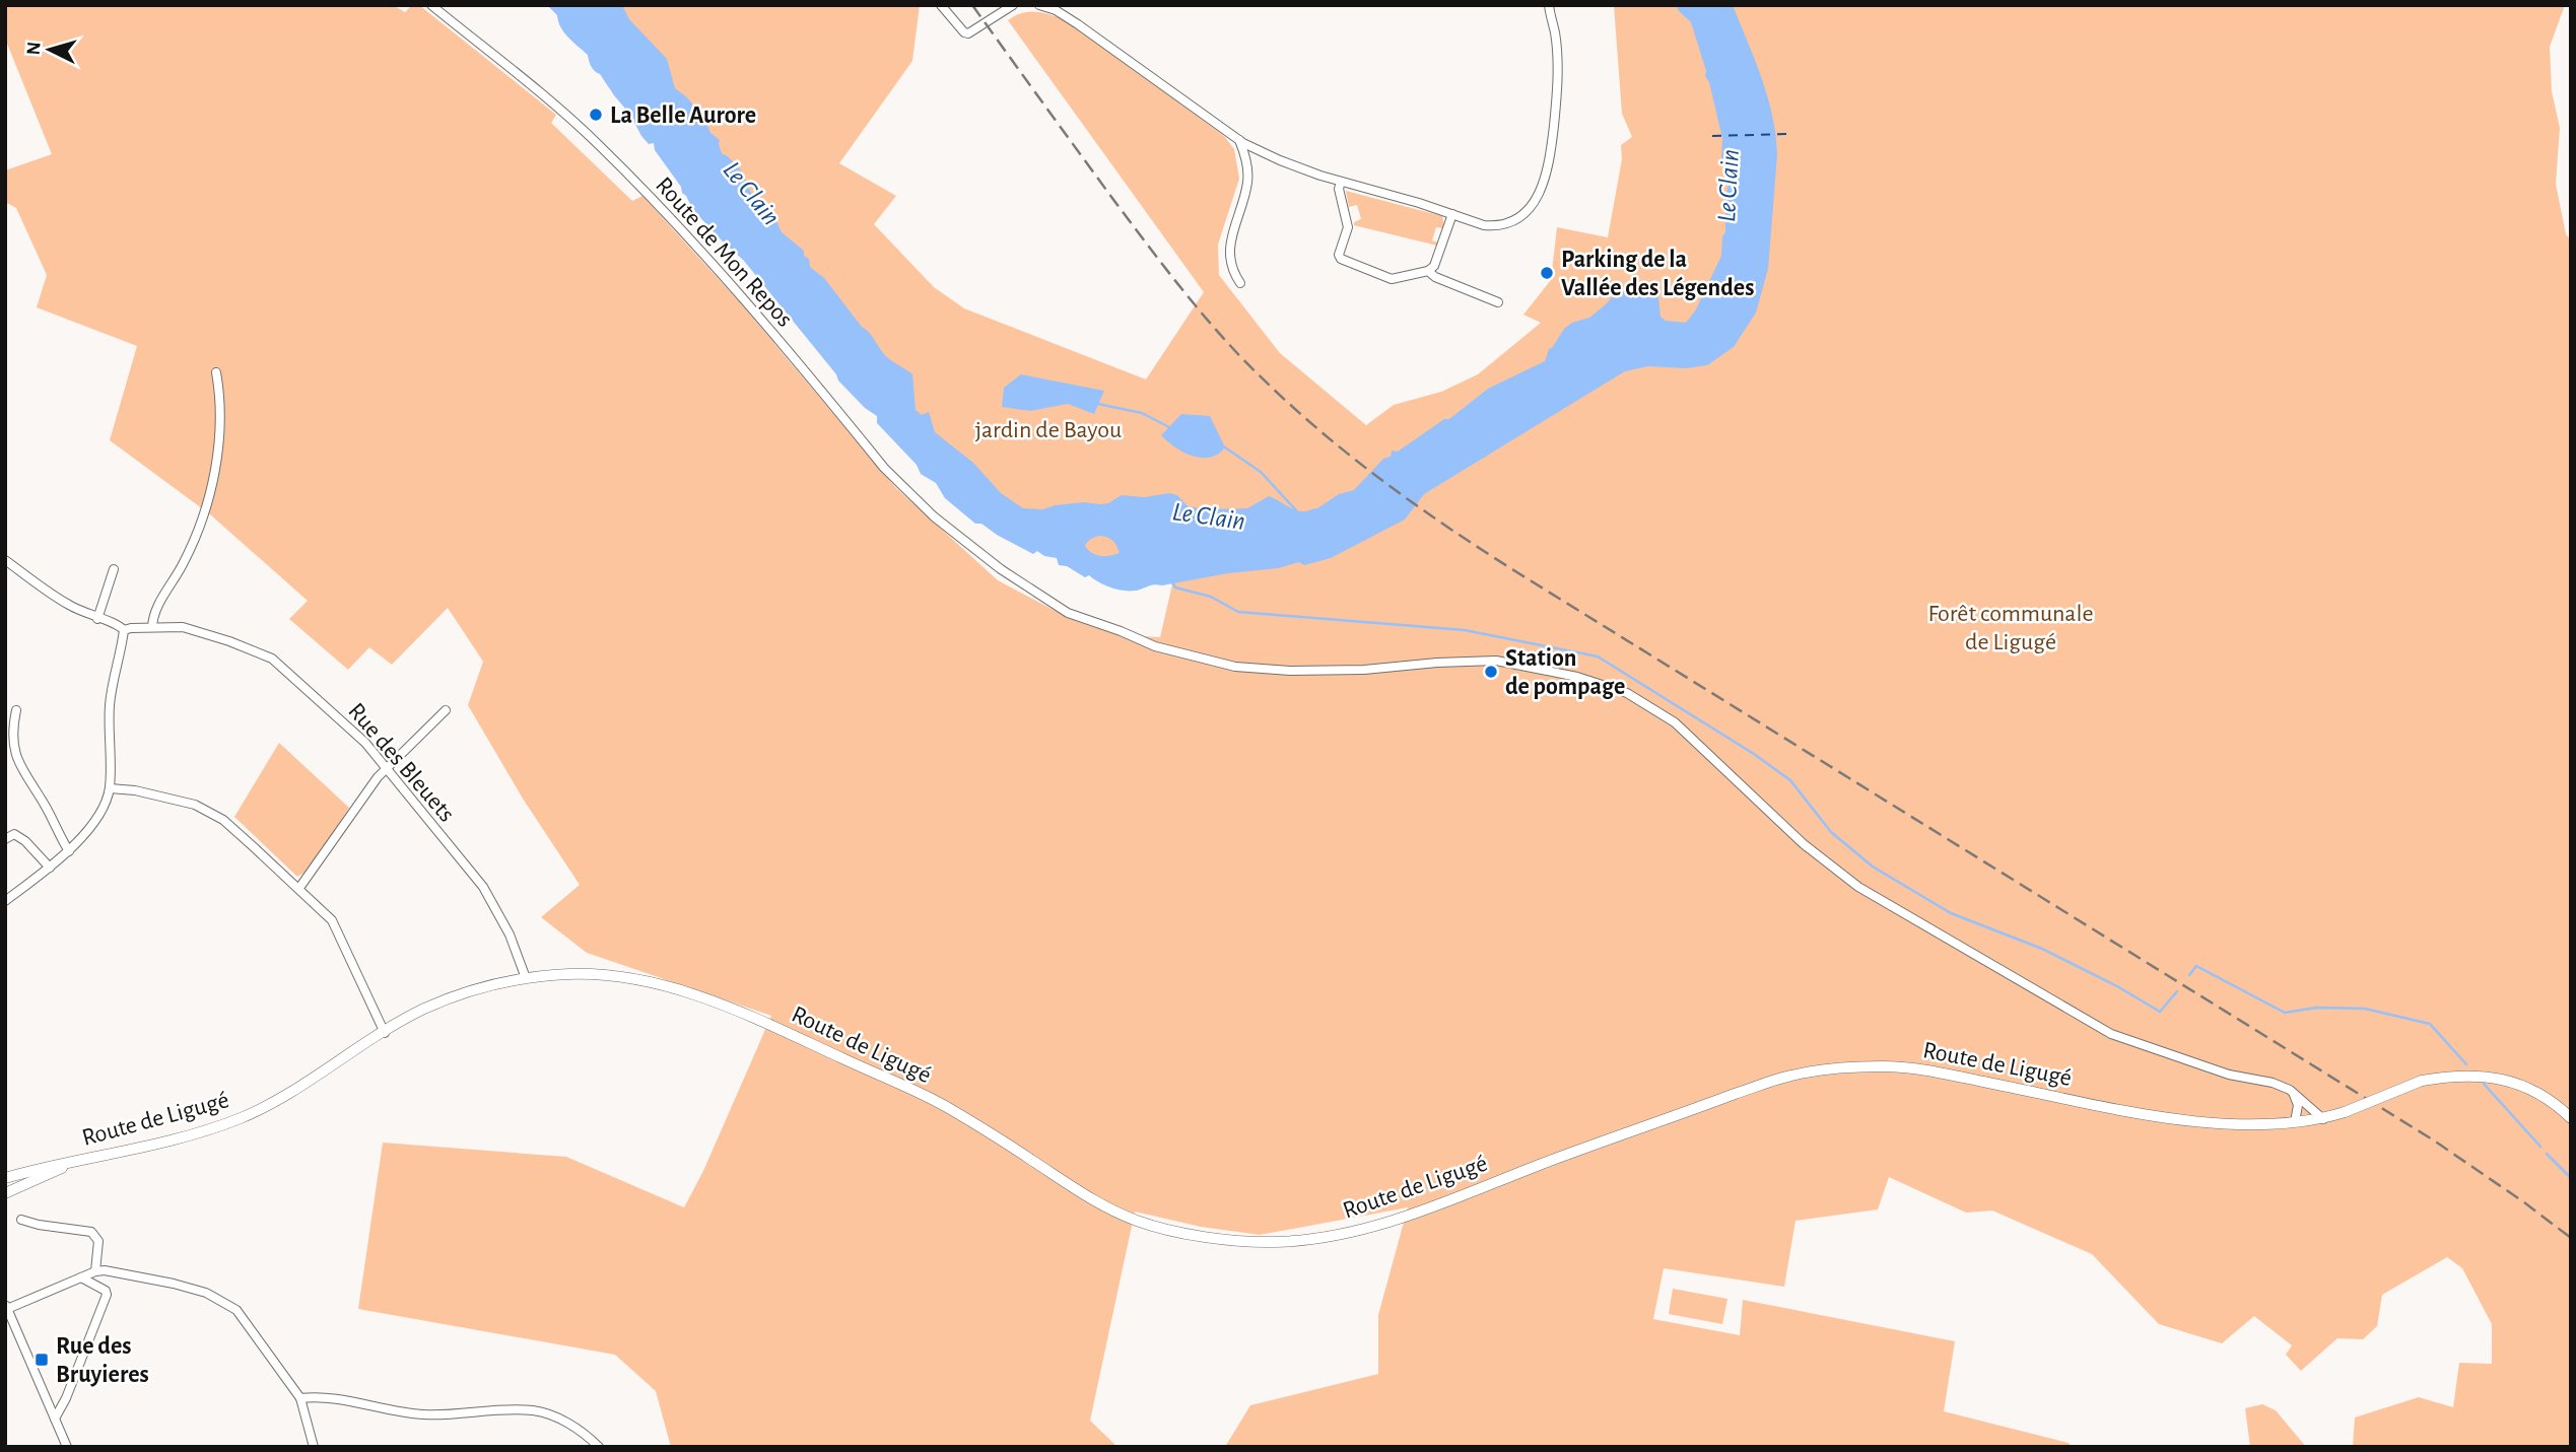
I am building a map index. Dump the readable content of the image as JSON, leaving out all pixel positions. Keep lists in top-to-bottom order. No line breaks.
{"streets":{"street":["Route de Mon Repos","Rue des Bleuets","Route de Ligugé"]},"crossings":[["Rue des Bleuets","Route de Ligugé"]],"water":["Le Clain"],"parks":["jardin de Bayou","Forêt communale de Ligugé"],"places":{"other":["La Belle Aurore","Parking de la Vallée des Légendes","Station de pompage"],"transit":["Rue des Bruyieres"]},"north":"left"}
